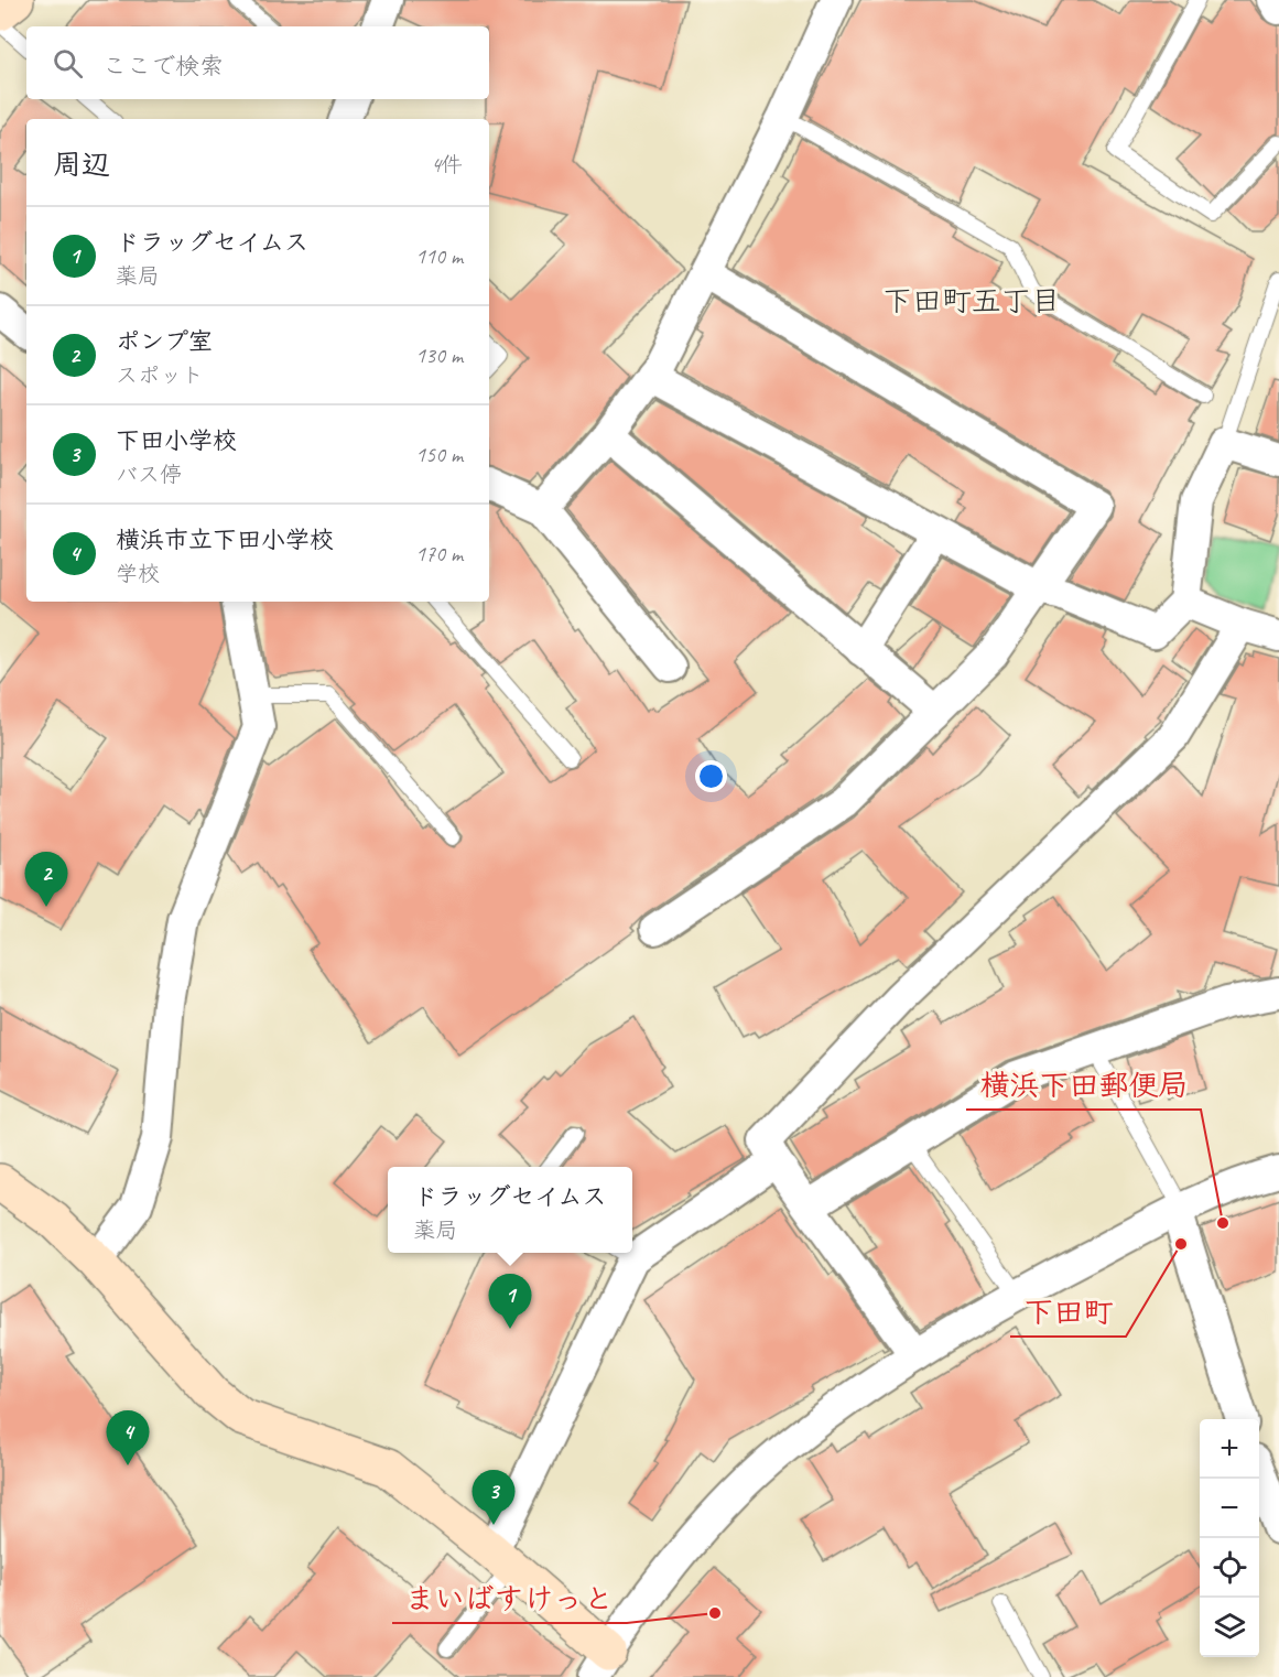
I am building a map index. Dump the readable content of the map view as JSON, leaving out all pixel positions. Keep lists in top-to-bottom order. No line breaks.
{"districts":["下田町五丁目"],"places":["横浜下田郵便局","下田町","まいばすけっと"],"page":{"search":"ここで検索","heading":["周辺","4件"],"list":[{"mark":"1","name":"ドラッグセイムス","note":"薬局","value":"110 m"},{"mark":"2","name":"ポンプ室","note":"スポット","value":"130 m"},{"mark":"3","name":"下田小学校","note":"バス停","value":"150 m"},{"mark":"4","name":"横浜市立下田小学校","note":"学校","value":"170 m"}],"pins":["2","1","4","3"],"popup":["ドラッグセイムス","薬局"],"map_buttons":["+","−"]}}
